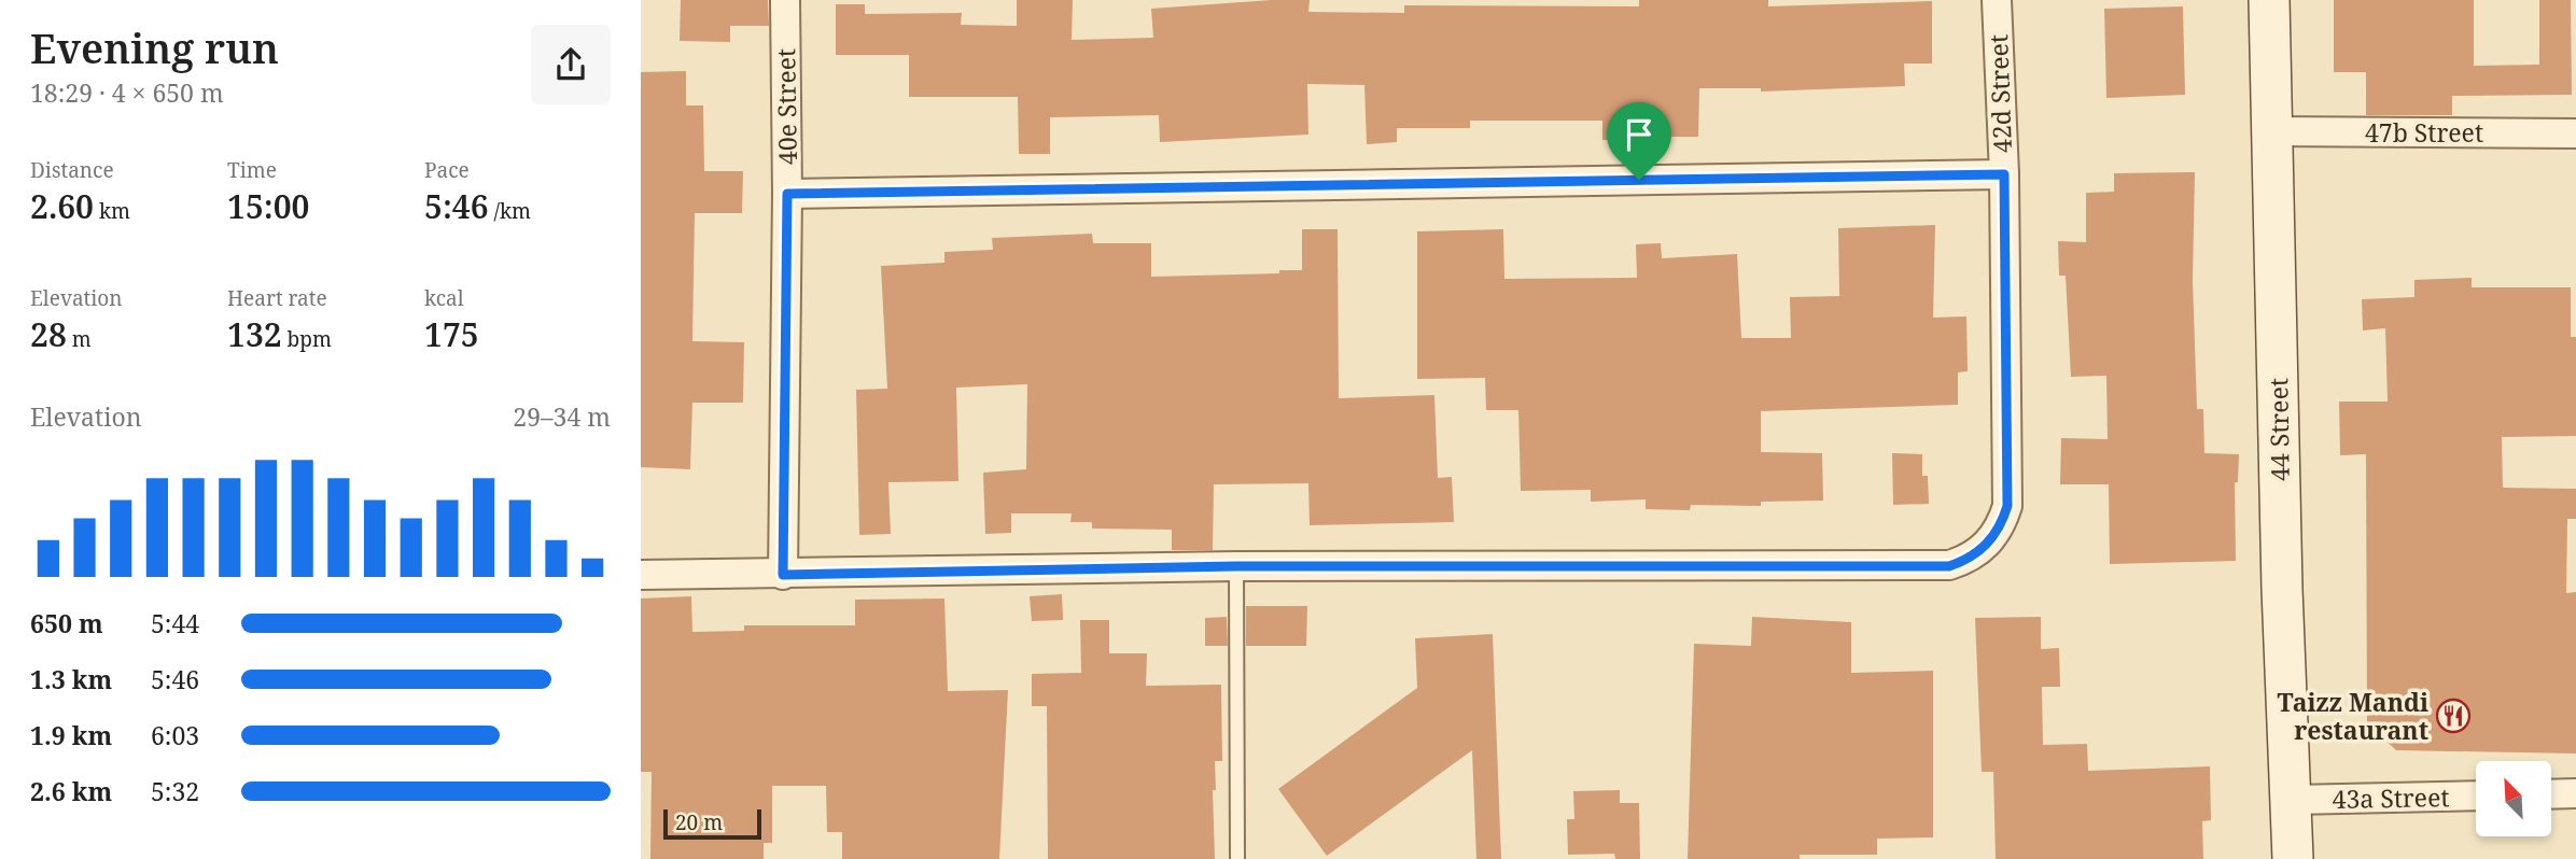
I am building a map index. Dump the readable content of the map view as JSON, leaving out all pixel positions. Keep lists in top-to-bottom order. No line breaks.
{"streets":{"street":["42d Street","40e Street","47b Street","44 Street","43a Street"]},"crossings":[["47b Street","44 Street"],["44 Street","43a Street"]],"places":{"restaurant":["Taizz Mandi restaurant"]},"scale_bar":"20 m","north":"top left","page":{"heading":["Evening run","18:29 · 4 × 650 m"],"stats":[["Distance","2.60 km"],["Time","15:00"],["Pace","5:46 /km"],["Elevation","28 m"],["Heart rate","132 bpm"],["kcal","175"]],"chart":["Elevation","29–34 m"],"list":[{"name":"650 m","note":"5:44"},{"name":"1.3 km","note":"5:46"},{"name":"1.9 km","note":"6:03"},{"name":"2.6 km","note":"5:32"}],"scale":"20 m"}}
